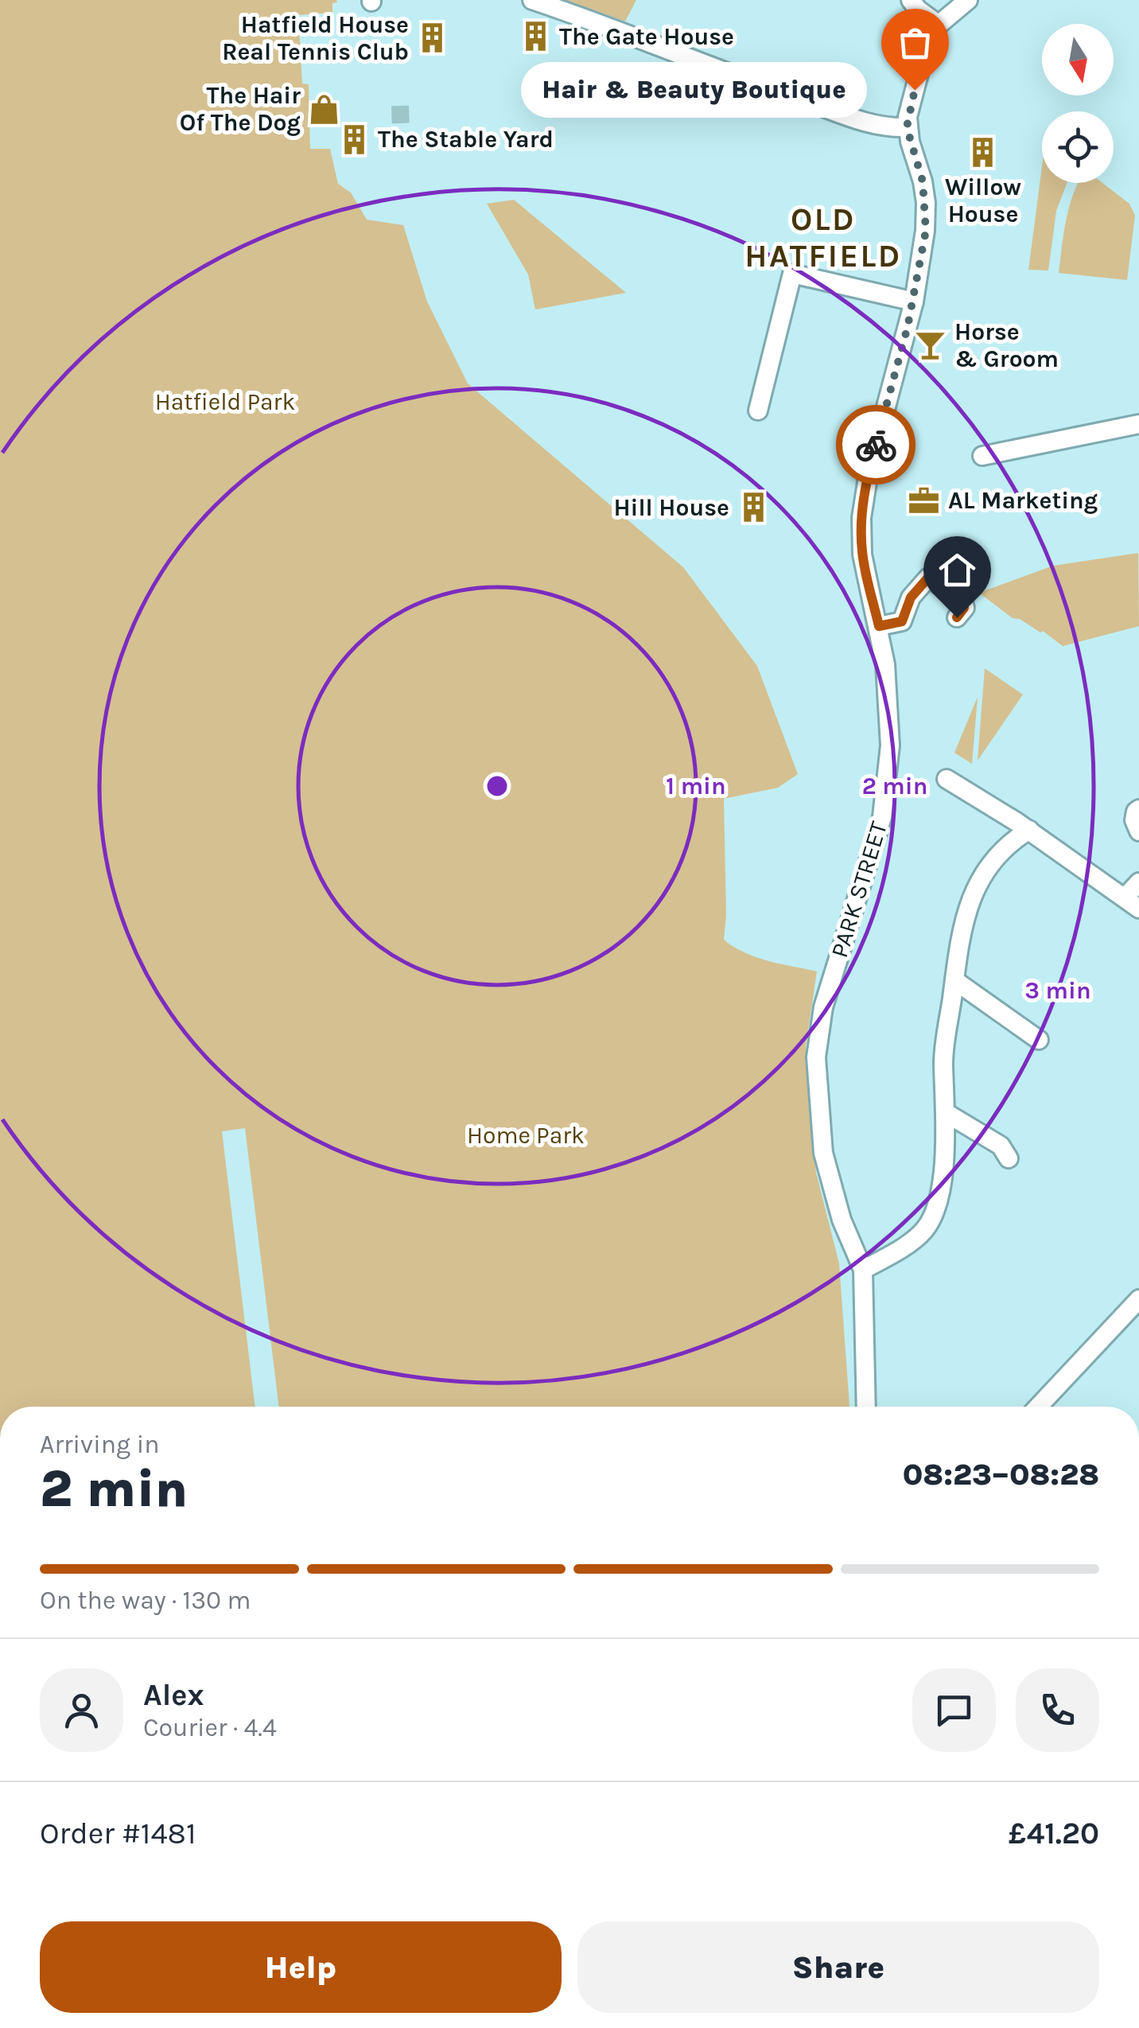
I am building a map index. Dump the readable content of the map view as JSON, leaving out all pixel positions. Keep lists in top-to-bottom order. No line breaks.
{"streets":{"street":["PARK STREET"]},"districts":["OLD HATFIELD"],"parks":["Hatfield Park","Home Park"],"places":{"building":["The Gate House","Hatfield House Real Tennis Club","The Stable Yard","Willow House","Hill House"],"other":["Hair & Beauty Boutique"],"shop":["The Hair Of The Dog"],"bar":["Horse & Groom"],"office":["AL Marketing"]},"north":"bottom","page":{"bubble":"Hair & Beauty Boutique","heading":["2 min","Arriving in","08:23–08:28"],"panel":["Alex","Courier · 4.4","Order #1481","£41.20"],"bar":"On the way · 130 m","buttons":["Help","Share"]},"rings":["1 min","2 min","3 min"]}
